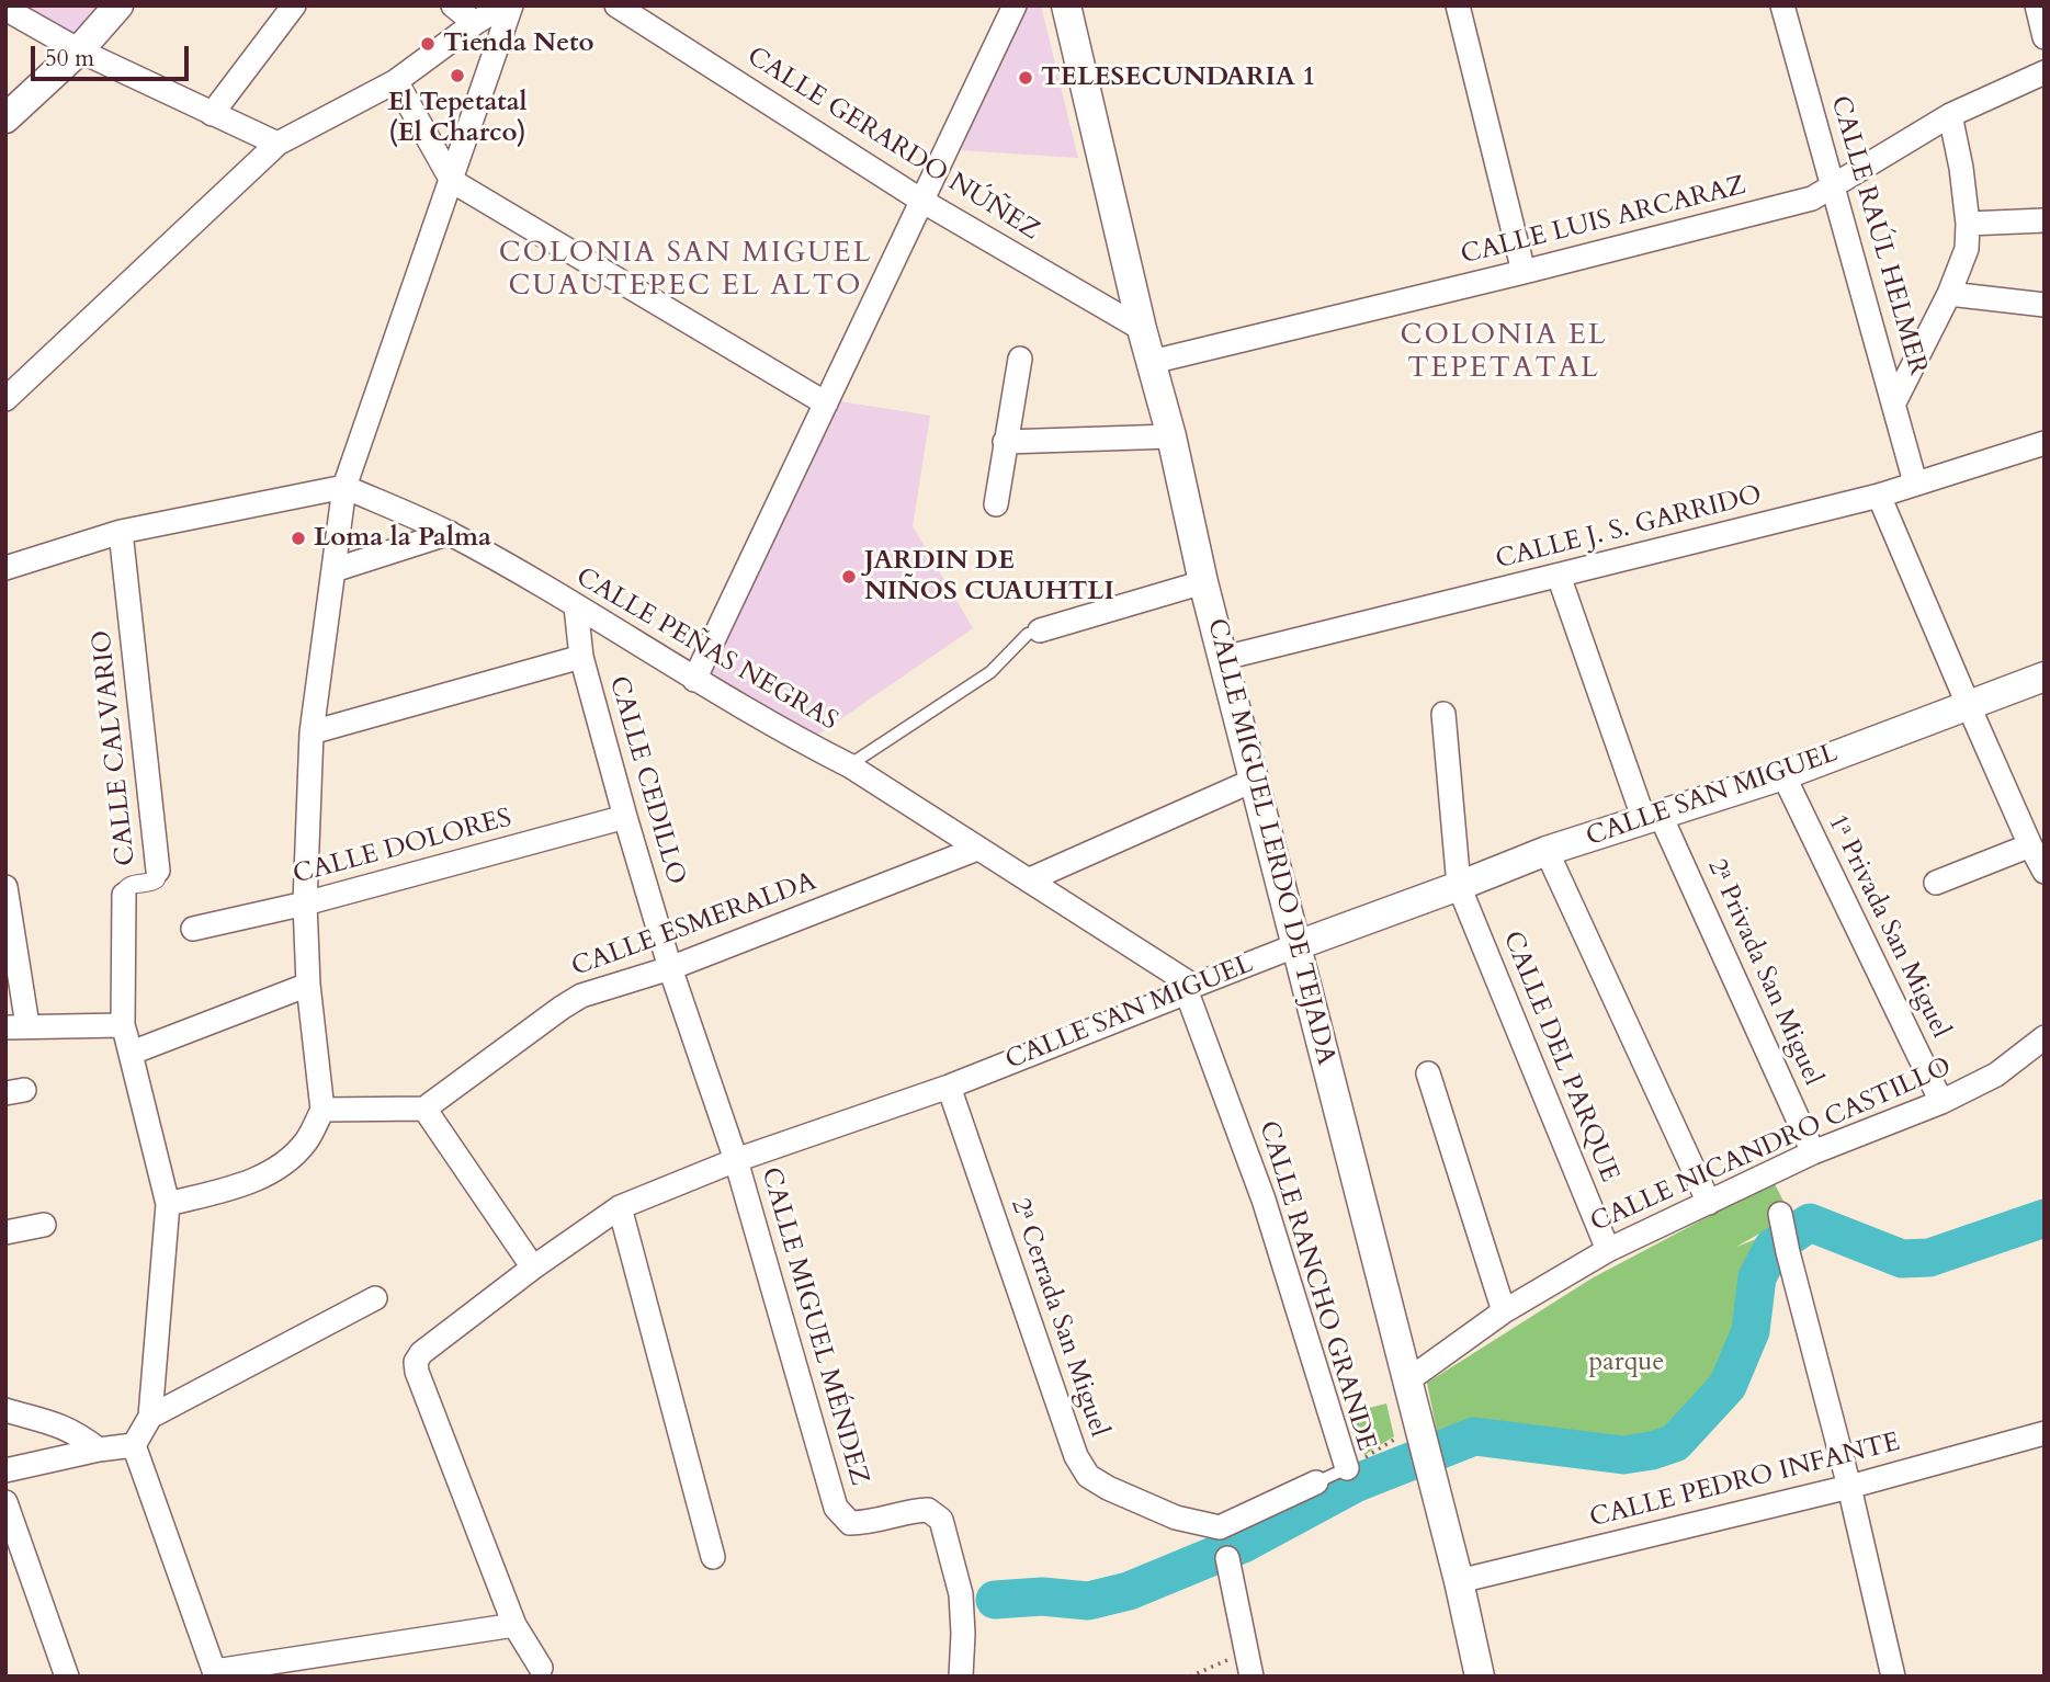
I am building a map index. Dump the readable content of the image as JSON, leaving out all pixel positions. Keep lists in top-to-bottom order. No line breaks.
{"streets":{"street":["CALLE GERARDO NÚÑEZ","CALLE LUIS ARCARAZ","CALLE RAÚL HELMER","CALLE J. S. GARRIDO","CALLE PEÑAS NEGRAS","CALLE CALVARIO","CALLE CEDILLO","CALLE SAN MIGUEL","CALLE MIGUEL LERDO DE TEJADA","CALLE DOLORES","CALLE ESMERALDA","1ª Privada San Miguel","2ª Privada San Miguel","CALLE DEL PARQUE","CALLE NICANDRO CASTILLO","CALLE RANCHO GRANDE","2ª Cerrada San Miguel","CALLE MIGUEL MÉNDEZ","CALLE PEDRO INFANTE"]},"crossings":[["CALLE GERARDO NÚÑEZ","CALLE MIGUEL LERDO DE TEJADA"],["CALLE LUIS ARCARAZ","CALLE RAÚL HELMER"],["CALLE LUIS ARCARAZ","CALLE MIGUEL LERDO DE TEJADA"],["CALLE RAÚL HELMER","CALLE J. S. GARRIDO"],["CALLE J. S. GARRIDO","CALLE MIGUEL LERDO DE TEJADA"],["CALLE J. S. GARRIDO","2ª Privada San Miguel"],["CALLE PEÑAS NEGRAS","CALLE CEDILLO"],["CALLE PEÑAS NEGRAS","CALLE SAN MIGUEL"],["CALLE PEÑAS NEGRAS","CALLE ESMERALDA"],["CALLE PEÑAS NEGRAS","CALLE RANCHO GRANDE"],["CALLE CEDILLO","CALLE SAN MIGUEL"],["CALLE CEDILLO","CALLE DOLORES"],["CALLE CEDILLO","CALLE ESMERALDA"],["CALLE CEDILLO","CALLE MIGUEL MÉNDEZ"],["CALLE SAN MIGUEL","CALLE MIGUEL LERDO DE TEJADA"],["CALLE SAN MIGUEL","1ª Privada San Miguel"],["CALLE SAN MIGUEL","2ª Privada San Miguel"],["CALLE SAN MIGUEL","CALLE DEL PARQUE"],["CALLE SAN MIGUEL","CALLE RANCHO GRANDE"],["CALLE SAN MIGUEL","2ª Cerrada San Miguel"],["CALLE SAN MIGUEL","CALLE MIGUEL MÉNDEZ"],["CALLE MIGUEL LERDO DE TEJADA","CALLE NICANDRO CASTILLO"],["CALLE MIGUEL LERDO DE TEJADA","CALLE PEDRO INFANTE"],["1ª Privada San Miguel","CALLE NICANDRO CASTILLO"],["2ª Privada San Miguel","CALLE NICANDRO CASTILLO"],["CALLE DEL PARQUE","CALLE NICANDRO CASTILLO"],["CALLE RANCHO GRANDE","2ª Cerrada San Miguel"]],"districts":["COLONIA SAN MIGUEL CUAUTEPEC EL ALTO","COLONIA EL TEPETATAL"],"parks":["parque"],"places":["Tienda Neto","El Tepetatal (El Charco)","TELESECUNDARIA 1","Loma la Palma","JARDIN DE NIÑOS CUAUHTLI"],"scale_bar":"50 m"}
